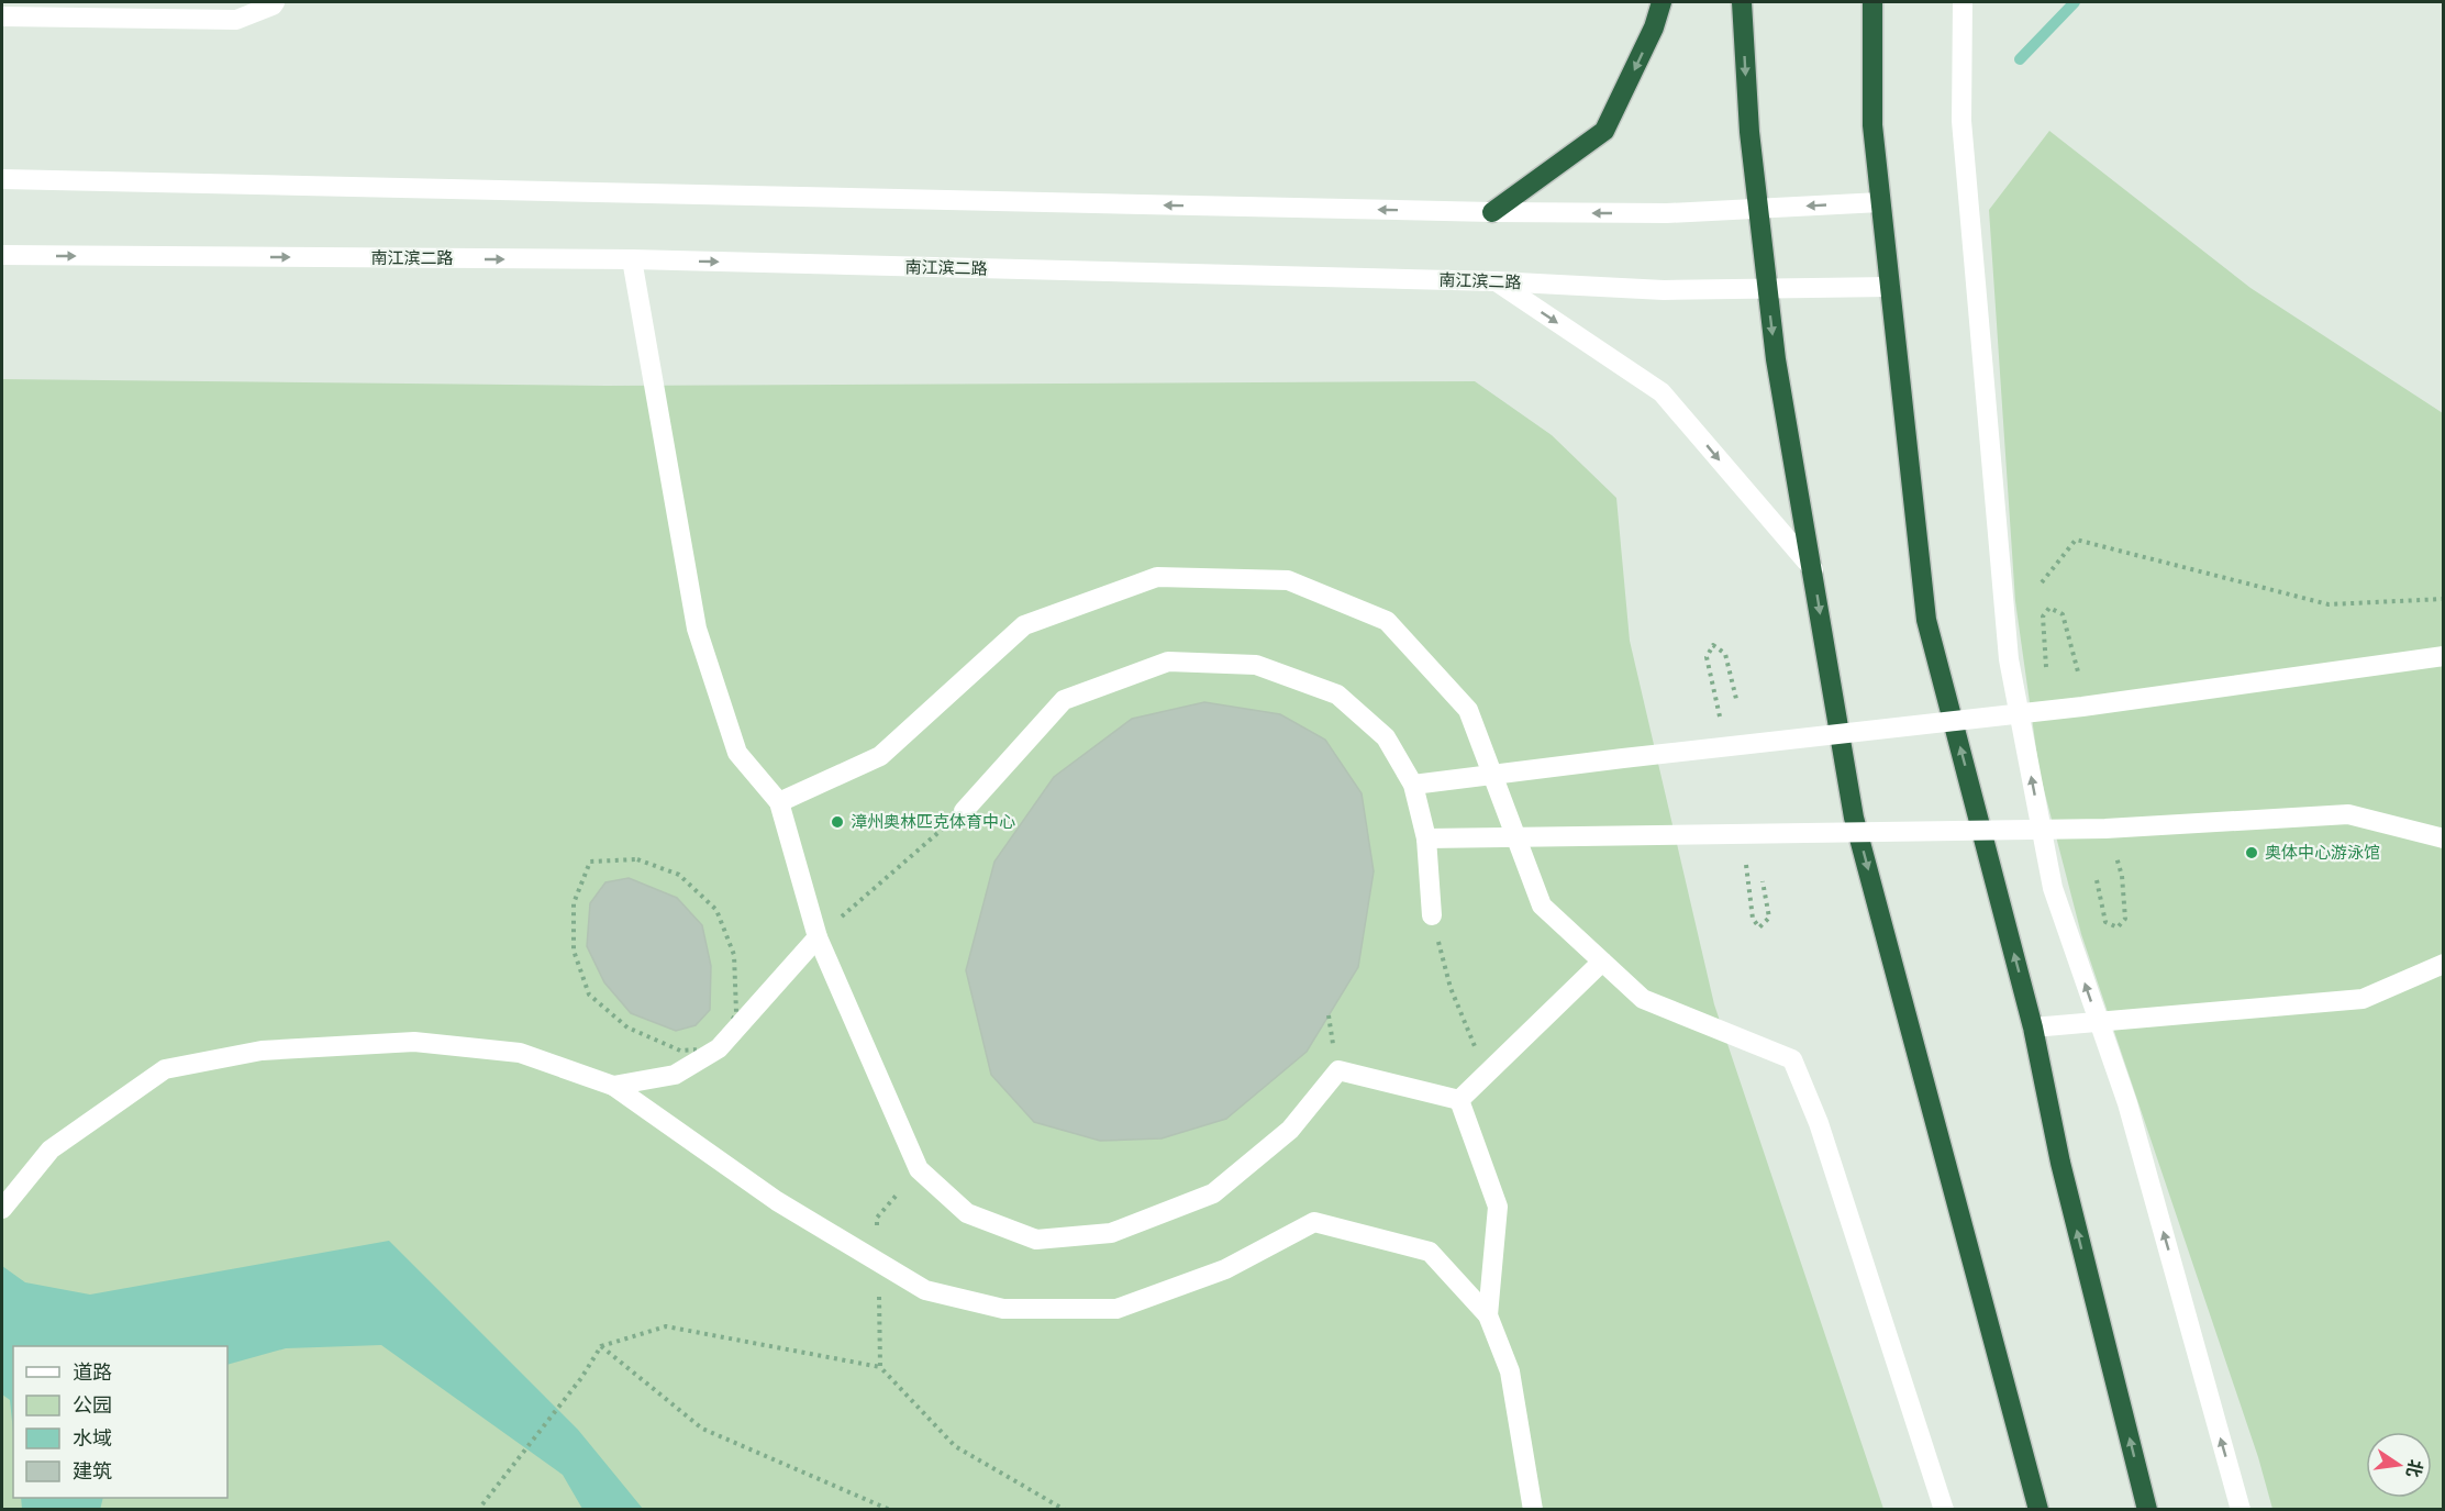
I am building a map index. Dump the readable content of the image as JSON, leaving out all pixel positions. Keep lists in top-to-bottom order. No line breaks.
{"streets":{"street":["南江滨二路"]},"places":["漳州奥林匹克体育中心","奥体中心游泳馆"],"legend":["道路","公园","水域","建筑"],"north":"right"}
